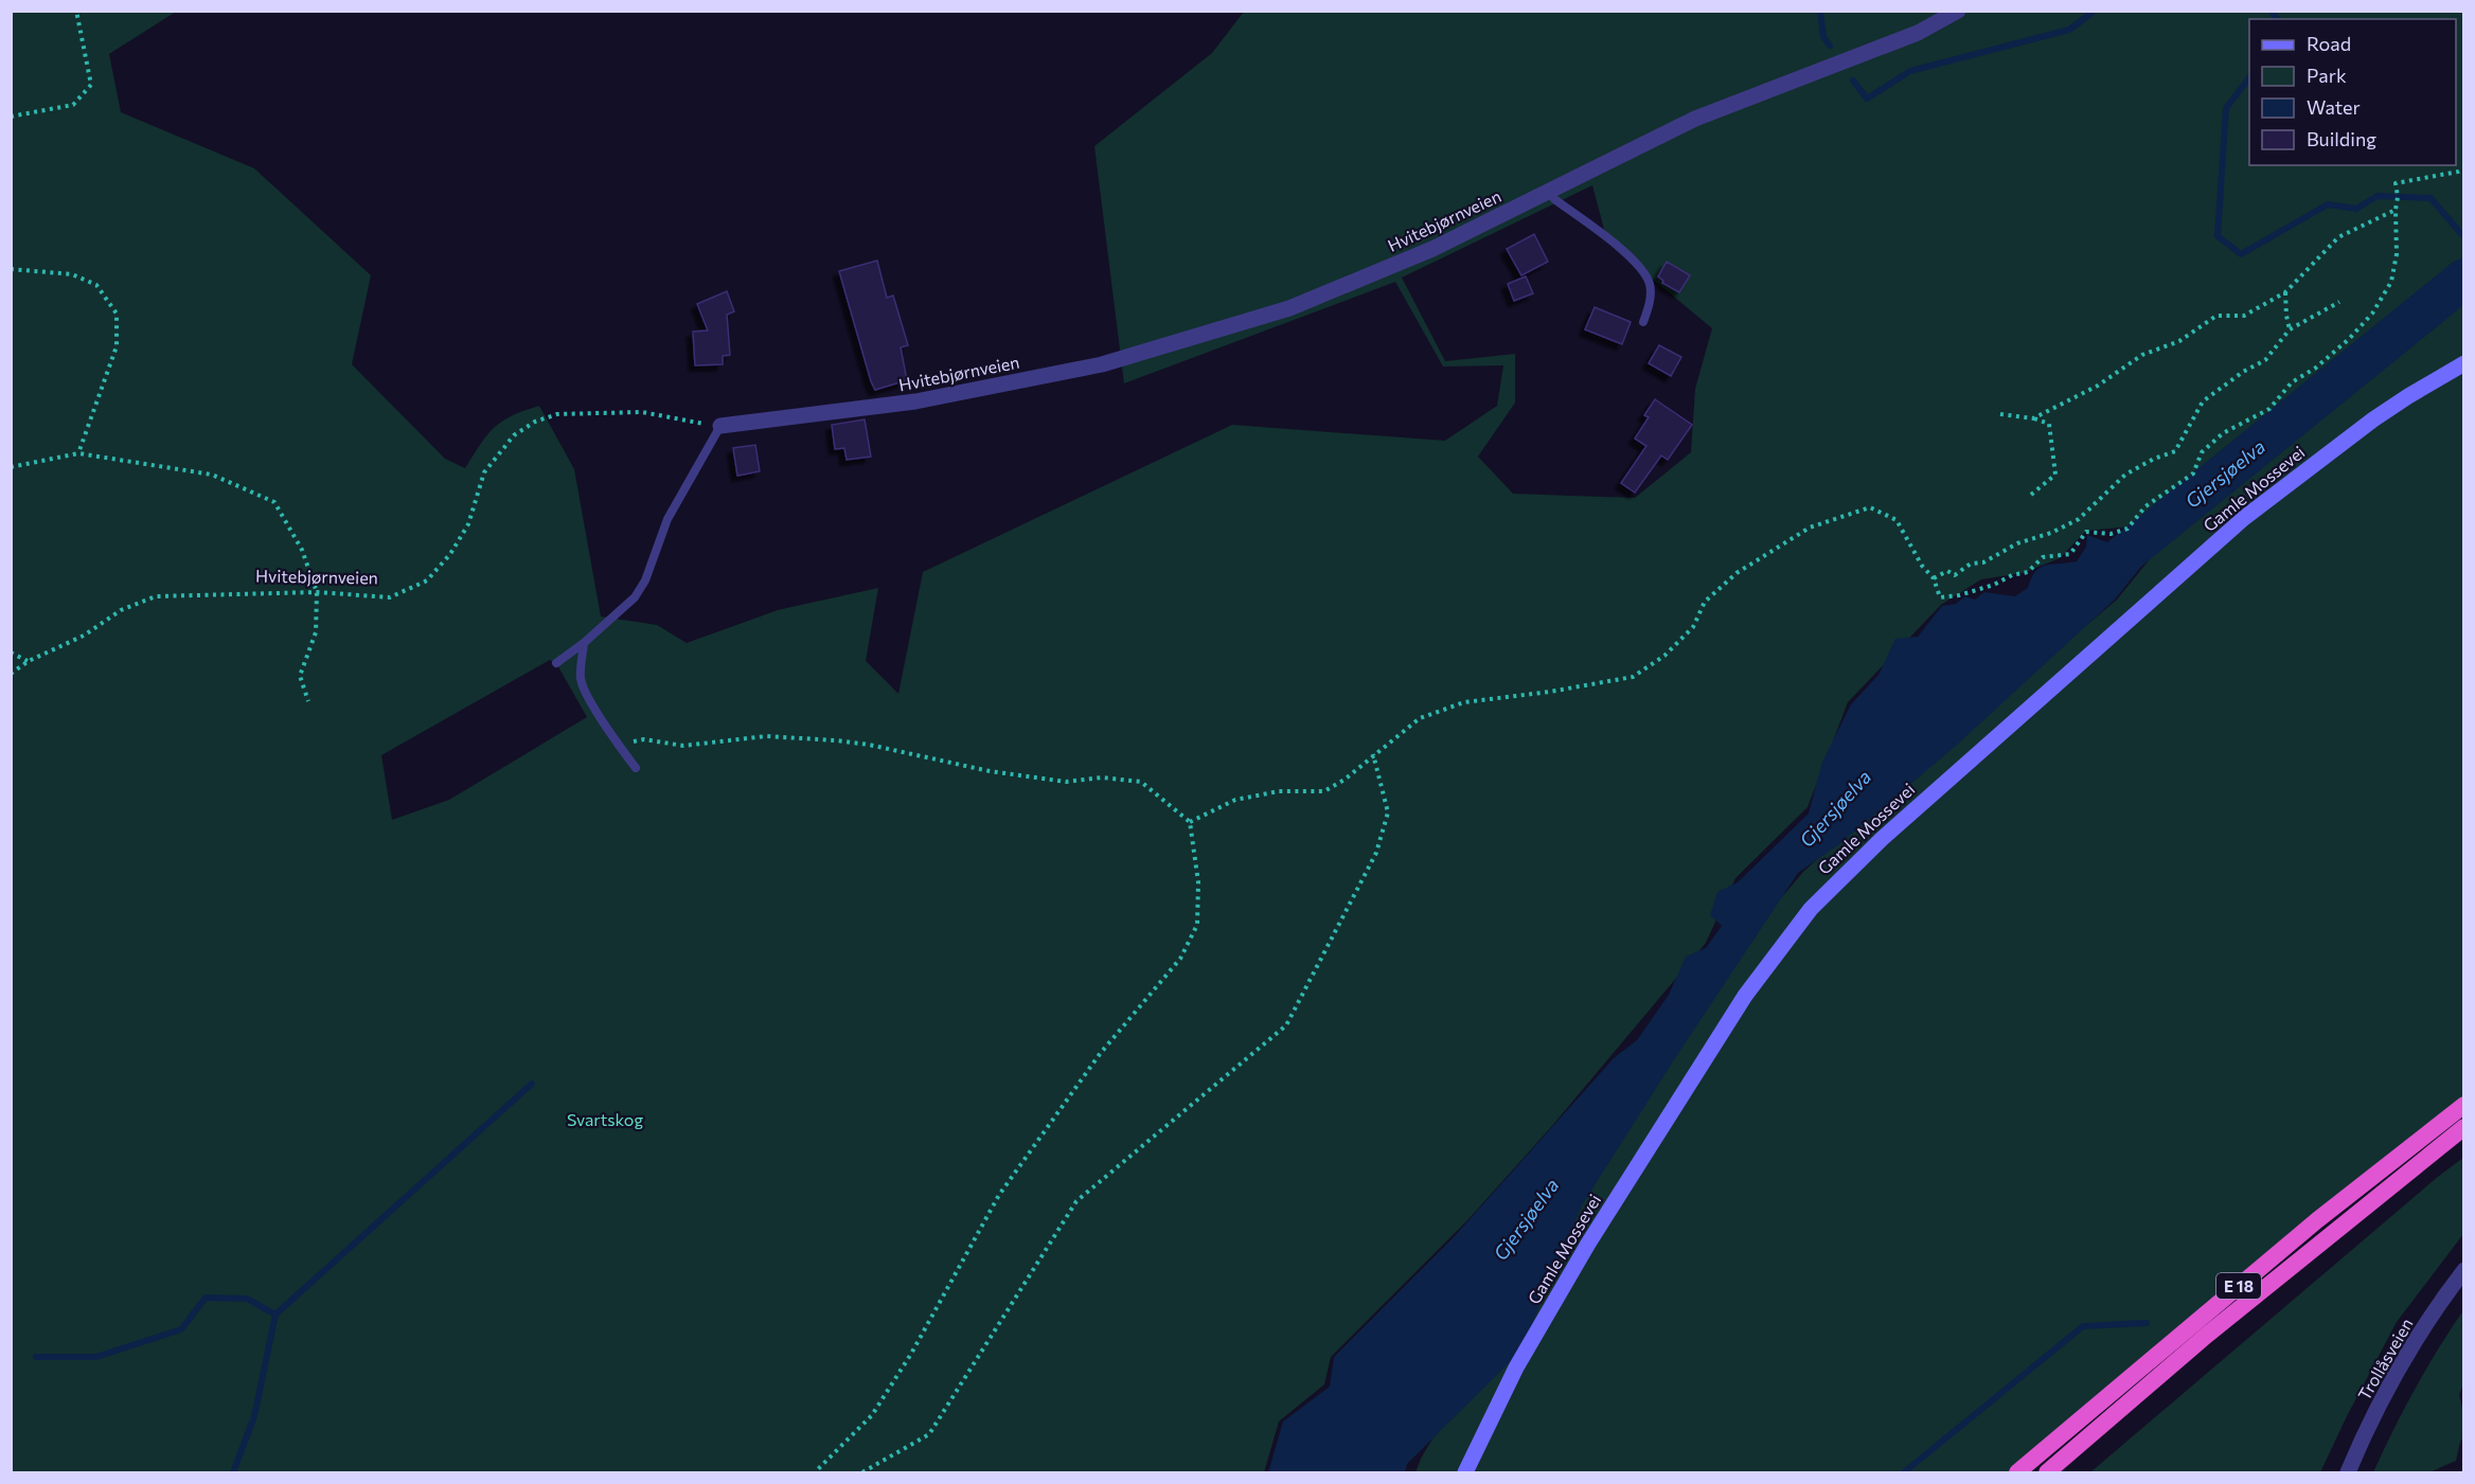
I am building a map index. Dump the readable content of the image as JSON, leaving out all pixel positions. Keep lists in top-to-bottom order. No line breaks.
{"streets":{"highway":["E 18"],"main road":["Gamle Mossevei"],"street":["Hvitebjørnveien","Trollåsveien"]},"water":["Gjersjøelva"],"parks":["Svartskog"],"legend":["Road","Park","Water","Building"]}
